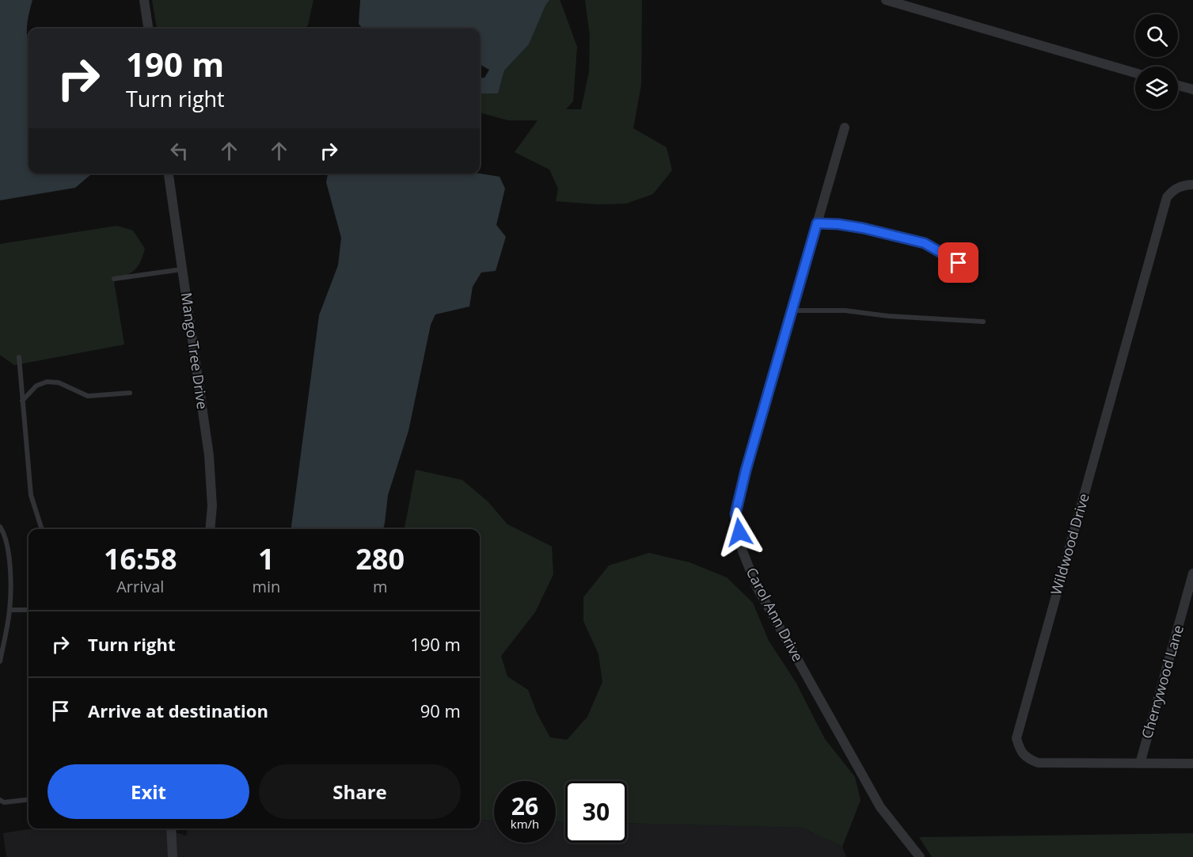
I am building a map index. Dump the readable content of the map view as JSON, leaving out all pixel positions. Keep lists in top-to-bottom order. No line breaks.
{"streets":{"street":["Mango Tree Drive","Wildwood Drive","Carol Ann Drive","Cherrywood Lane"]},"crossings":[["Wildwood Drive","Cherrywood Lane"]],"page":{"turn":["190 m","Turn right"],"eta":["16:58","Arrival","1","min","280","m"],"list":[{"name":"Turn right","value":"190 m"},{"name":"Arrive at destination","value":"90 m"}],"buttons":["Exit","Share"],"speed":"26 km/h","limit":"30"}}
